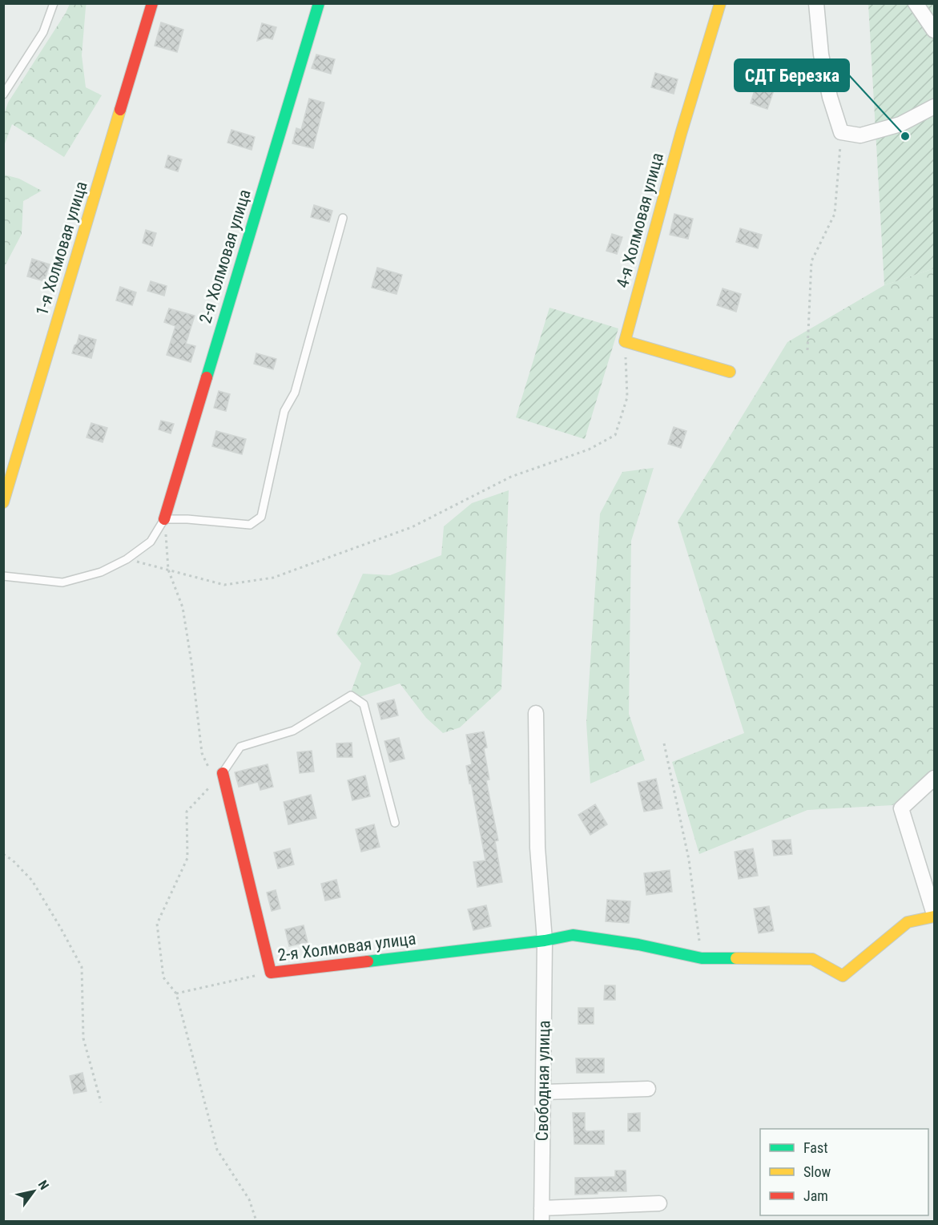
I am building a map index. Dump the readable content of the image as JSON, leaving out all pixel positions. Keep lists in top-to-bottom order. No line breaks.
{"streets":{"street":["4-я Холмовая улица","1-я Холмовая улица","2-я Холмовая улица","Свободная улица"]},"crossings":[["2-я Холмовая улица","Свободная улица"]],"places":["СДТ Березка"],"legend":["Fast","Slow","Jam"],"north":"top right"}
